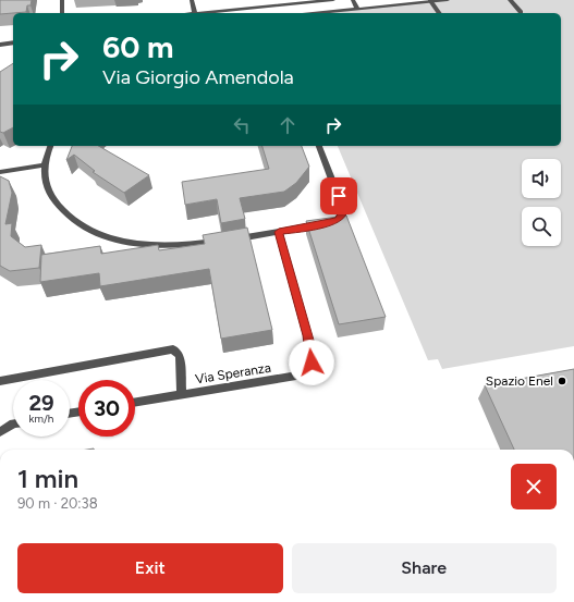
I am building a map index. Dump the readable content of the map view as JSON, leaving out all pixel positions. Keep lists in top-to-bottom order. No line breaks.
{"streets":{"street":["Via Speranza"]},"places":["Spazio Enel"],"page":{"turn":["60 m","Via Giorgio Amendola"],"speed":"29 km/h","limit":"30","heading":["1 min","90 m · 20:38"],"buttons":["Exit","Share"]}}
